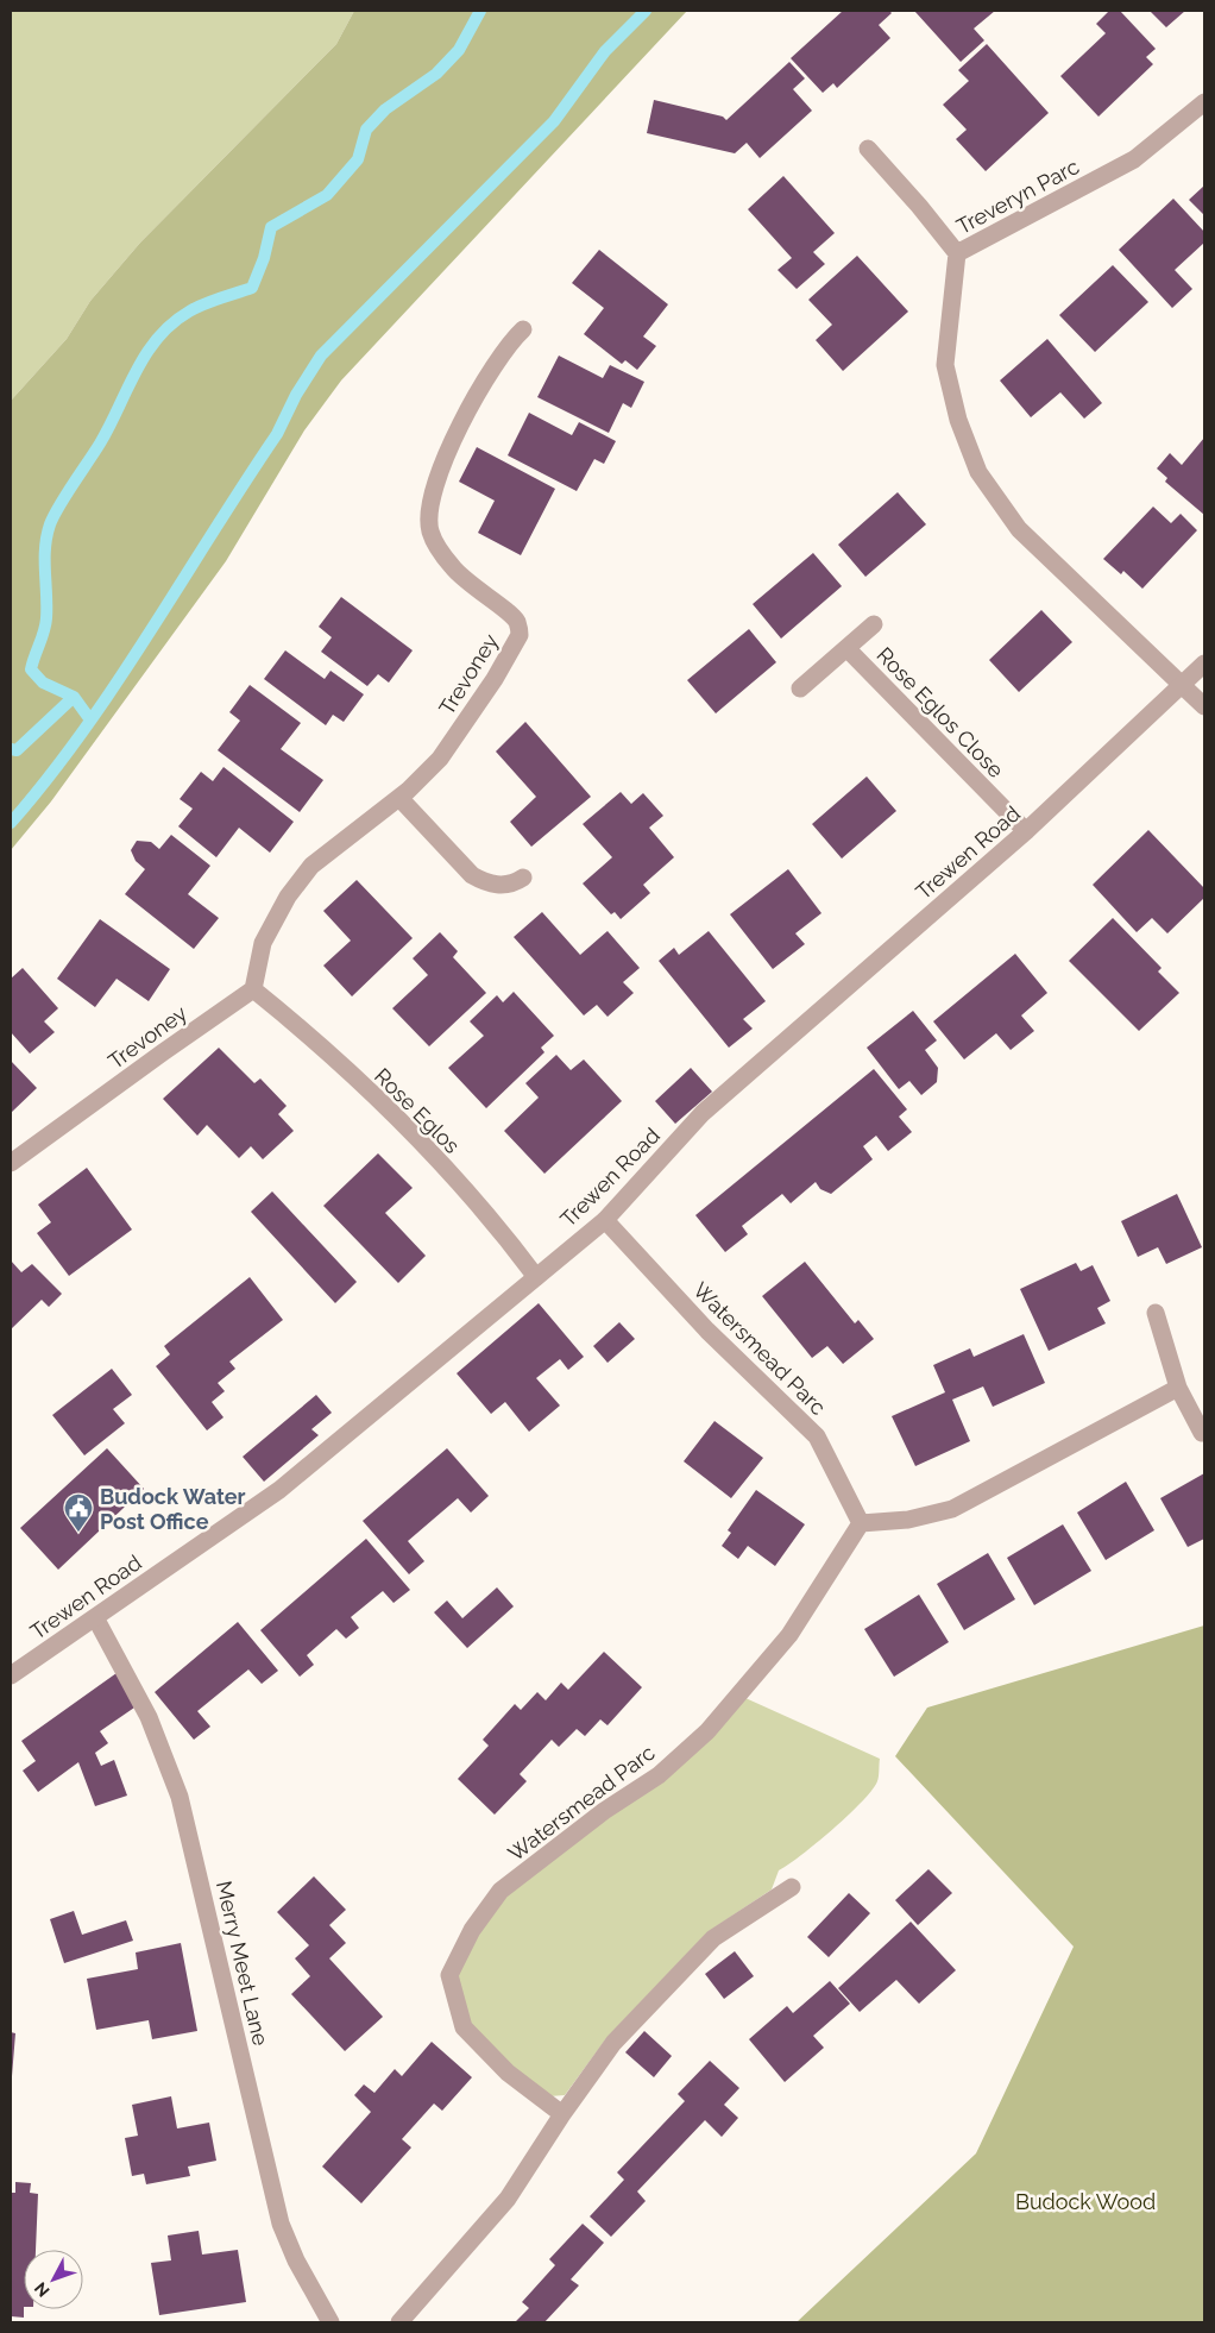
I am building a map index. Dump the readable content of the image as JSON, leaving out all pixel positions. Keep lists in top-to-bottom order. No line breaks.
{"streets":{"street":["Treveryn Parc","Trevoney","Rose Eglos Close","Trewen Road","Rose Eglos","Watersmead Parc","Merry Meet Lane"]},"crossings":[["Treveryn Parc","Trewen Road"],["Trevoney","Rose Eglos"],["Rose Eglos Close","Trewen Road"],["Trewen Road","Rose Eglos"],["Trewen Road","Watersmead Parc"],["Trewen Road","Merry Meet Lane"]],"parks":["Budock Wood"],"places":{"public building":["Budock Water Post Office"]},"north":"bottom left"}
